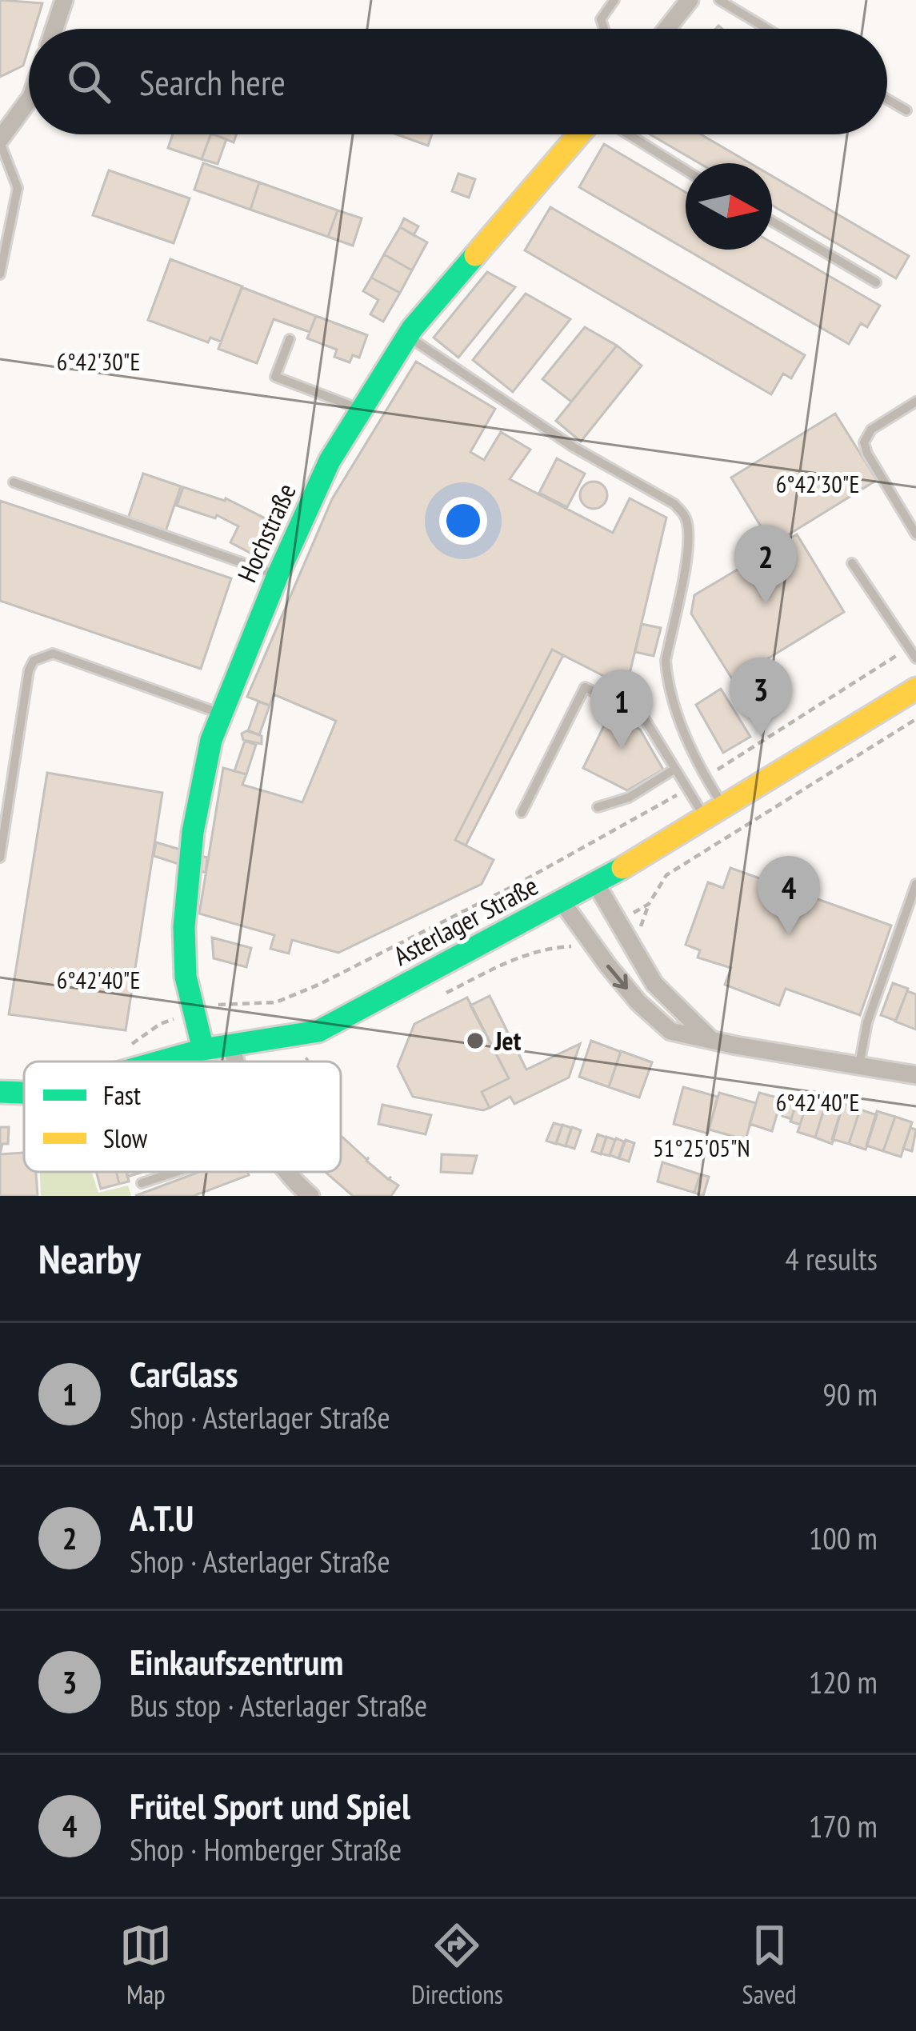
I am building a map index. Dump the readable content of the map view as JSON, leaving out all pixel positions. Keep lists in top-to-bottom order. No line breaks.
{"streets":{"street":["Hochstraße","Asterlager Straße"]},"crossings":[["Hochstraße","Asterlager Straße"]],"places":["Jet"],"legend":["Fast","Slow"],"north":"right","page":{"search":"Search here","pins":["2","3","1","4"],"heading":["Nearby","4 results"],"list":[{"mark":"1","name":"CarGlass","note":"Shop · Asterlager Straße","value":"90 m"},{"mark":"2","name":"A.T.U","note":"Shop · Asterlager Straße","value":"100 m"},{"mark":"3","name":"Einkaufszentrum","note":"Bus stop · Asterlager Straße","value":"120 m"},{"mark":"4","name":"Frütel Sport und Spiel","note":"Shop · Homberger Straße","value":"170 m"}],"nav":["Map","Directions","Saved"]},"coordinates":["6°42'30\"E","6°42'40\"E","51°25'05\"N"]}
